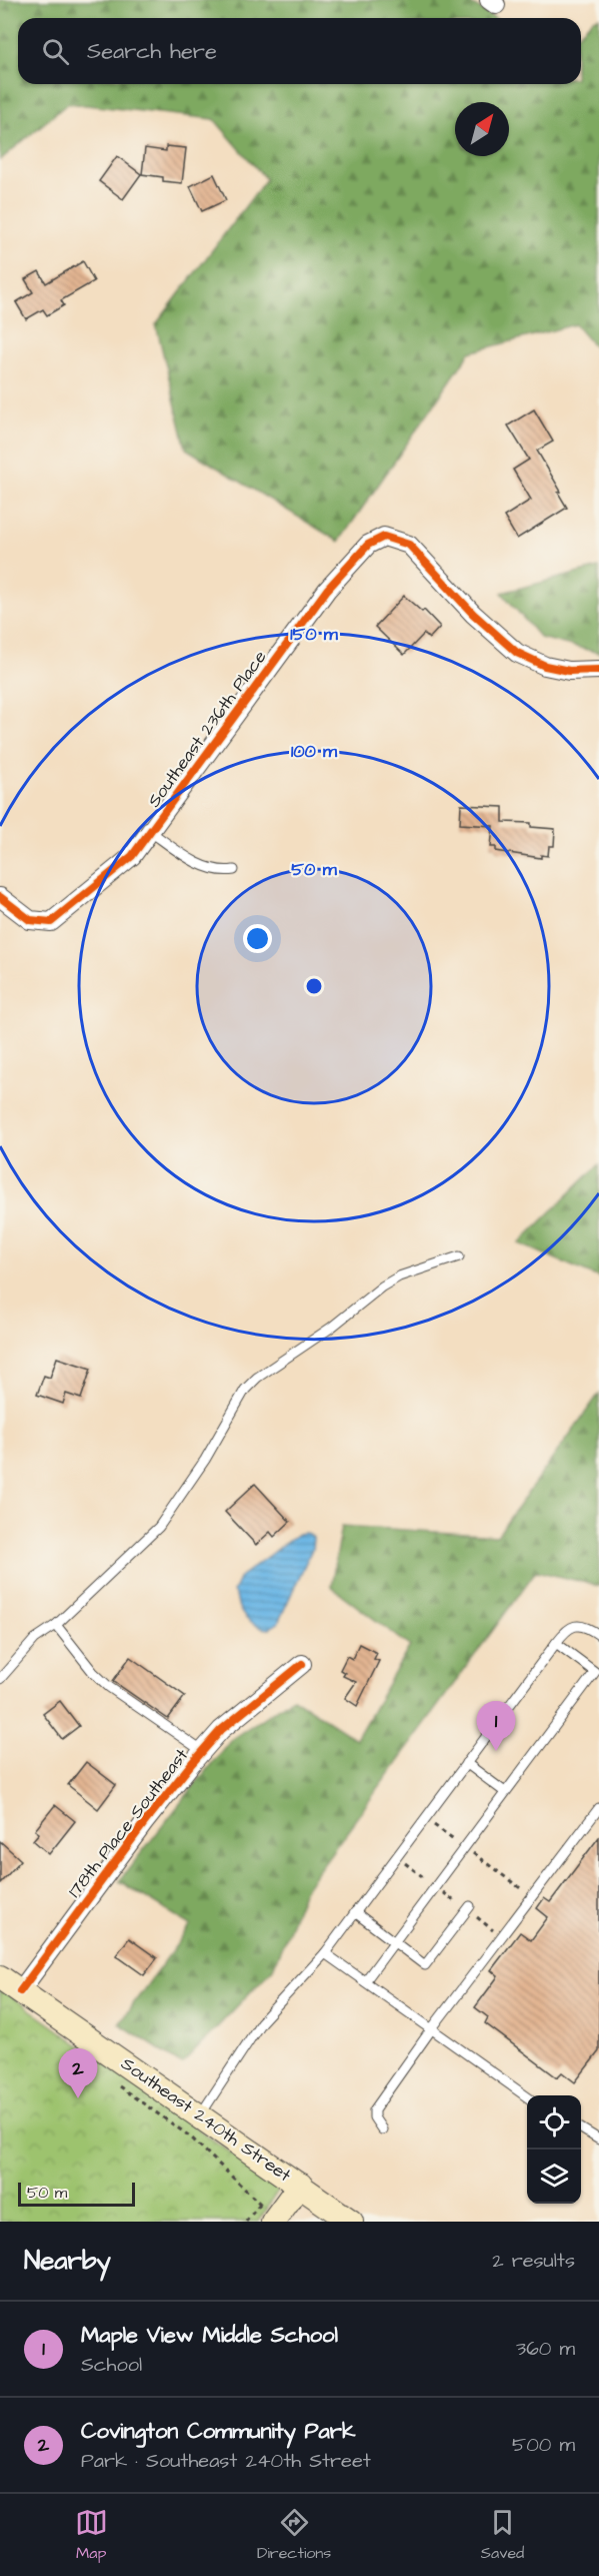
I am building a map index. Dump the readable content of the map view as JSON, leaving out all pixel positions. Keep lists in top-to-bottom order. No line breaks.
{"streets":{"main road":["Southeast 240th Street"],"street":["Southeast 236th Place","178th Place Southeast"]},"crossings":[["178th Place Southeast","Southeast 240th Street"]],"scale_bar":"50 m","north":"top right","page":{"search":"Search here","pins":["1","2"],"scale":"50 m","heading":["Nearby","2 results"],"list":[{"mark":"1","name":"Maple View Middle School","note":"School","value":"360 m"},{"mark":"2","name":"Covington Community Park","note":"Park · Southeast 240th Street","value":"500 m"}],"nav":["Map","Directions","Saved"]},"rings":["150 m","100 m","50 m"]}
